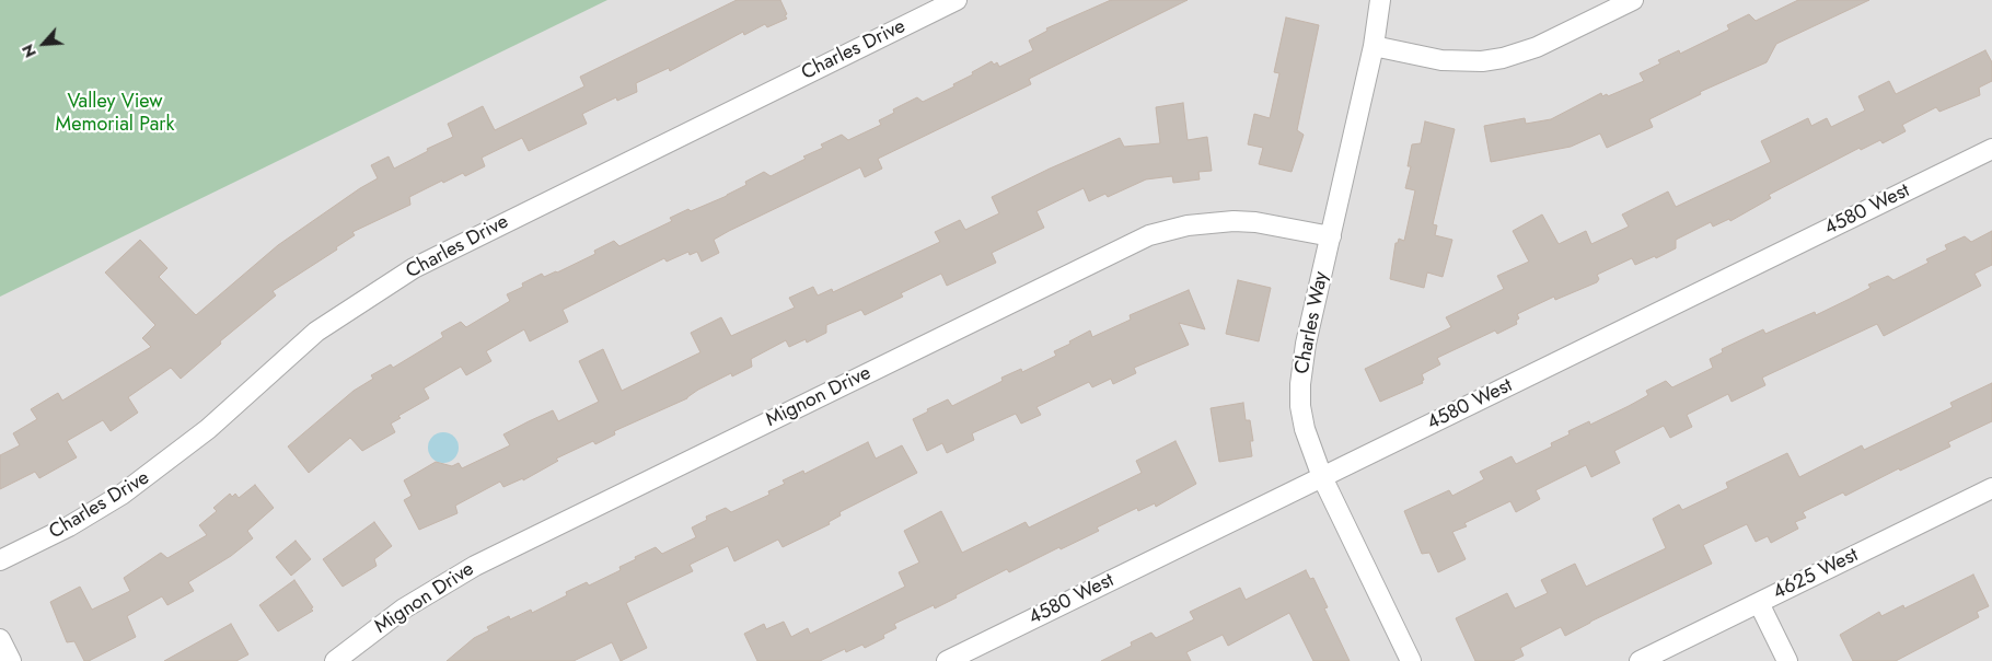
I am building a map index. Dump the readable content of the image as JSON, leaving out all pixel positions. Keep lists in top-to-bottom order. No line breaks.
{"streets":{"street":["Charles Drive","4580 West","Charles Way","Mignon Drive","4625 West"]},"crossings":[["4580 West","Charles Way"],["Charles Way","Mignon Drive"]],"parks":["Valley View Memorial Park"],"north":"bottom left"}
